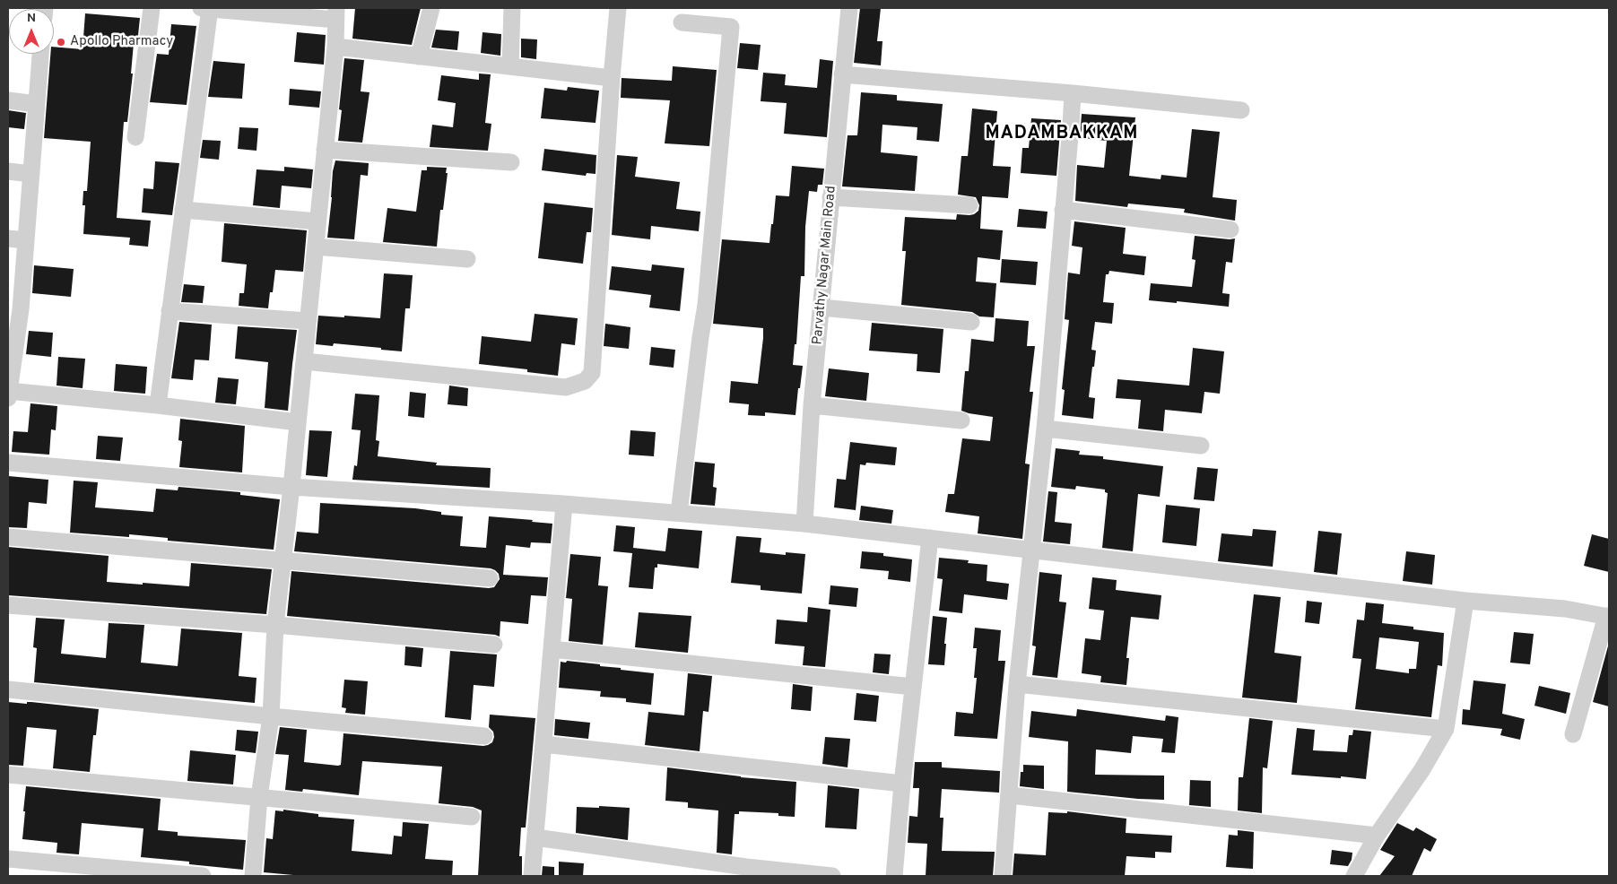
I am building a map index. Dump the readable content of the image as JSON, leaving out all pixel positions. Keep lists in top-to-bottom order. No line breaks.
{"streets":{"street":["Parvathy Nagar Main Road"]},"districts":["MADAMBAKKAM"],"places":["Apollo Pharmacy"],"north":"top"}
